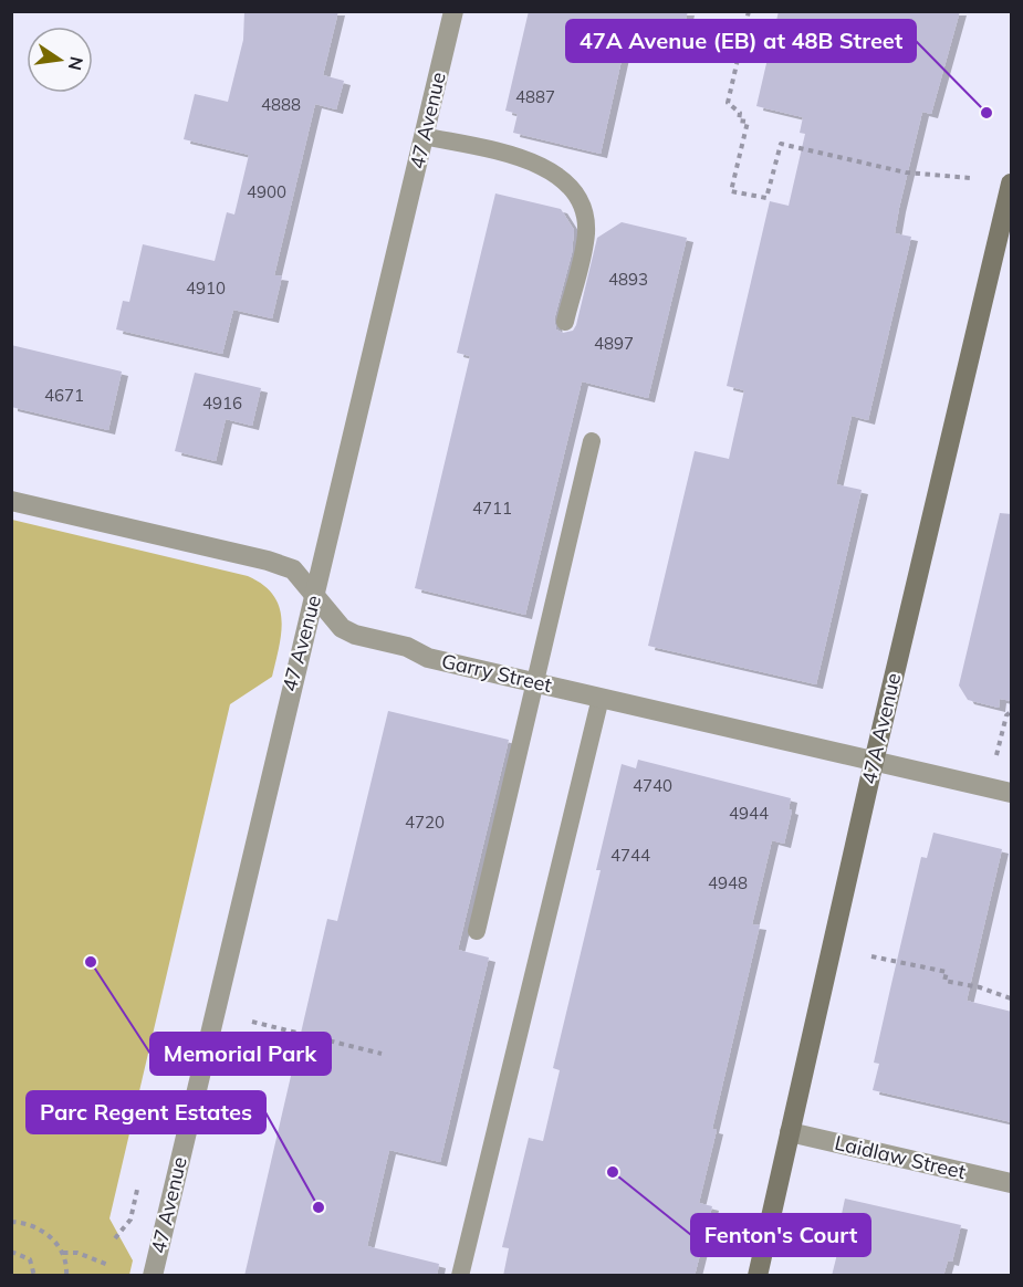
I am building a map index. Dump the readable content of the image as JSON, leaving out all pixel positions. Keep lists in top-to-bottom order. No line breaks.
{"streets":{"main road":["47A Avenue"],"street":["47 Avenue","Garry Street","Laidlaw Street"]},"crossings":[["47 Avenue","Garry Street"],["Garry Street","47A Avenue"],["47A Avenue","Laidlaw Street"]],"places":["47A Avenue (EB) at 48B Street","Memorial Park","Fenton's Court","Parc Regent Estates"],"house_numbers":["4887","4888","4900","4893","4910","4897","4671","4916","4711","4740","4944","4720","4744","4948"],"north":"right"}
